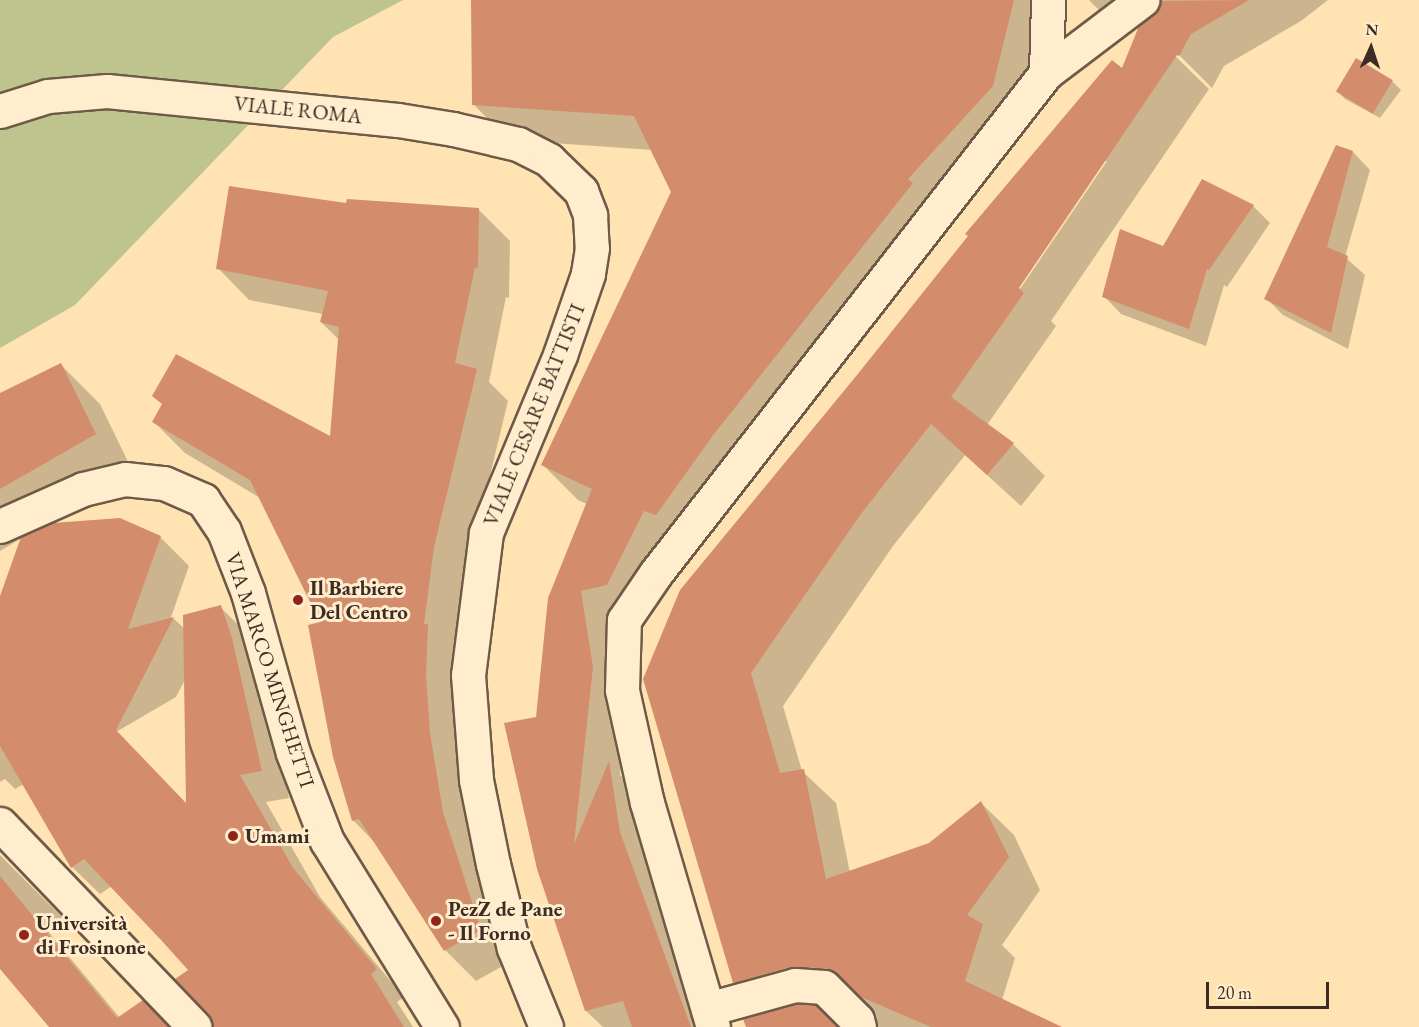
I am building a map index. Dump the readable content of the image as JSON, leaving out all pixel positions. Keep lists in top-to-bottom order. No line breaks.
{"streets":{"street":["VIALE ROMA","VIALE CESARE BATTISTI","VIA MARCO MINGHETTI"]},"crossings":[["VIALE ROMA","VIALE CESARE BATTISTI"]],"places":["Il Barbiere Del Centro","Umami","PezZ de Pane - Il Forno","Università di Frosinone"],"scale_bar":"20 m","north":"top"}
